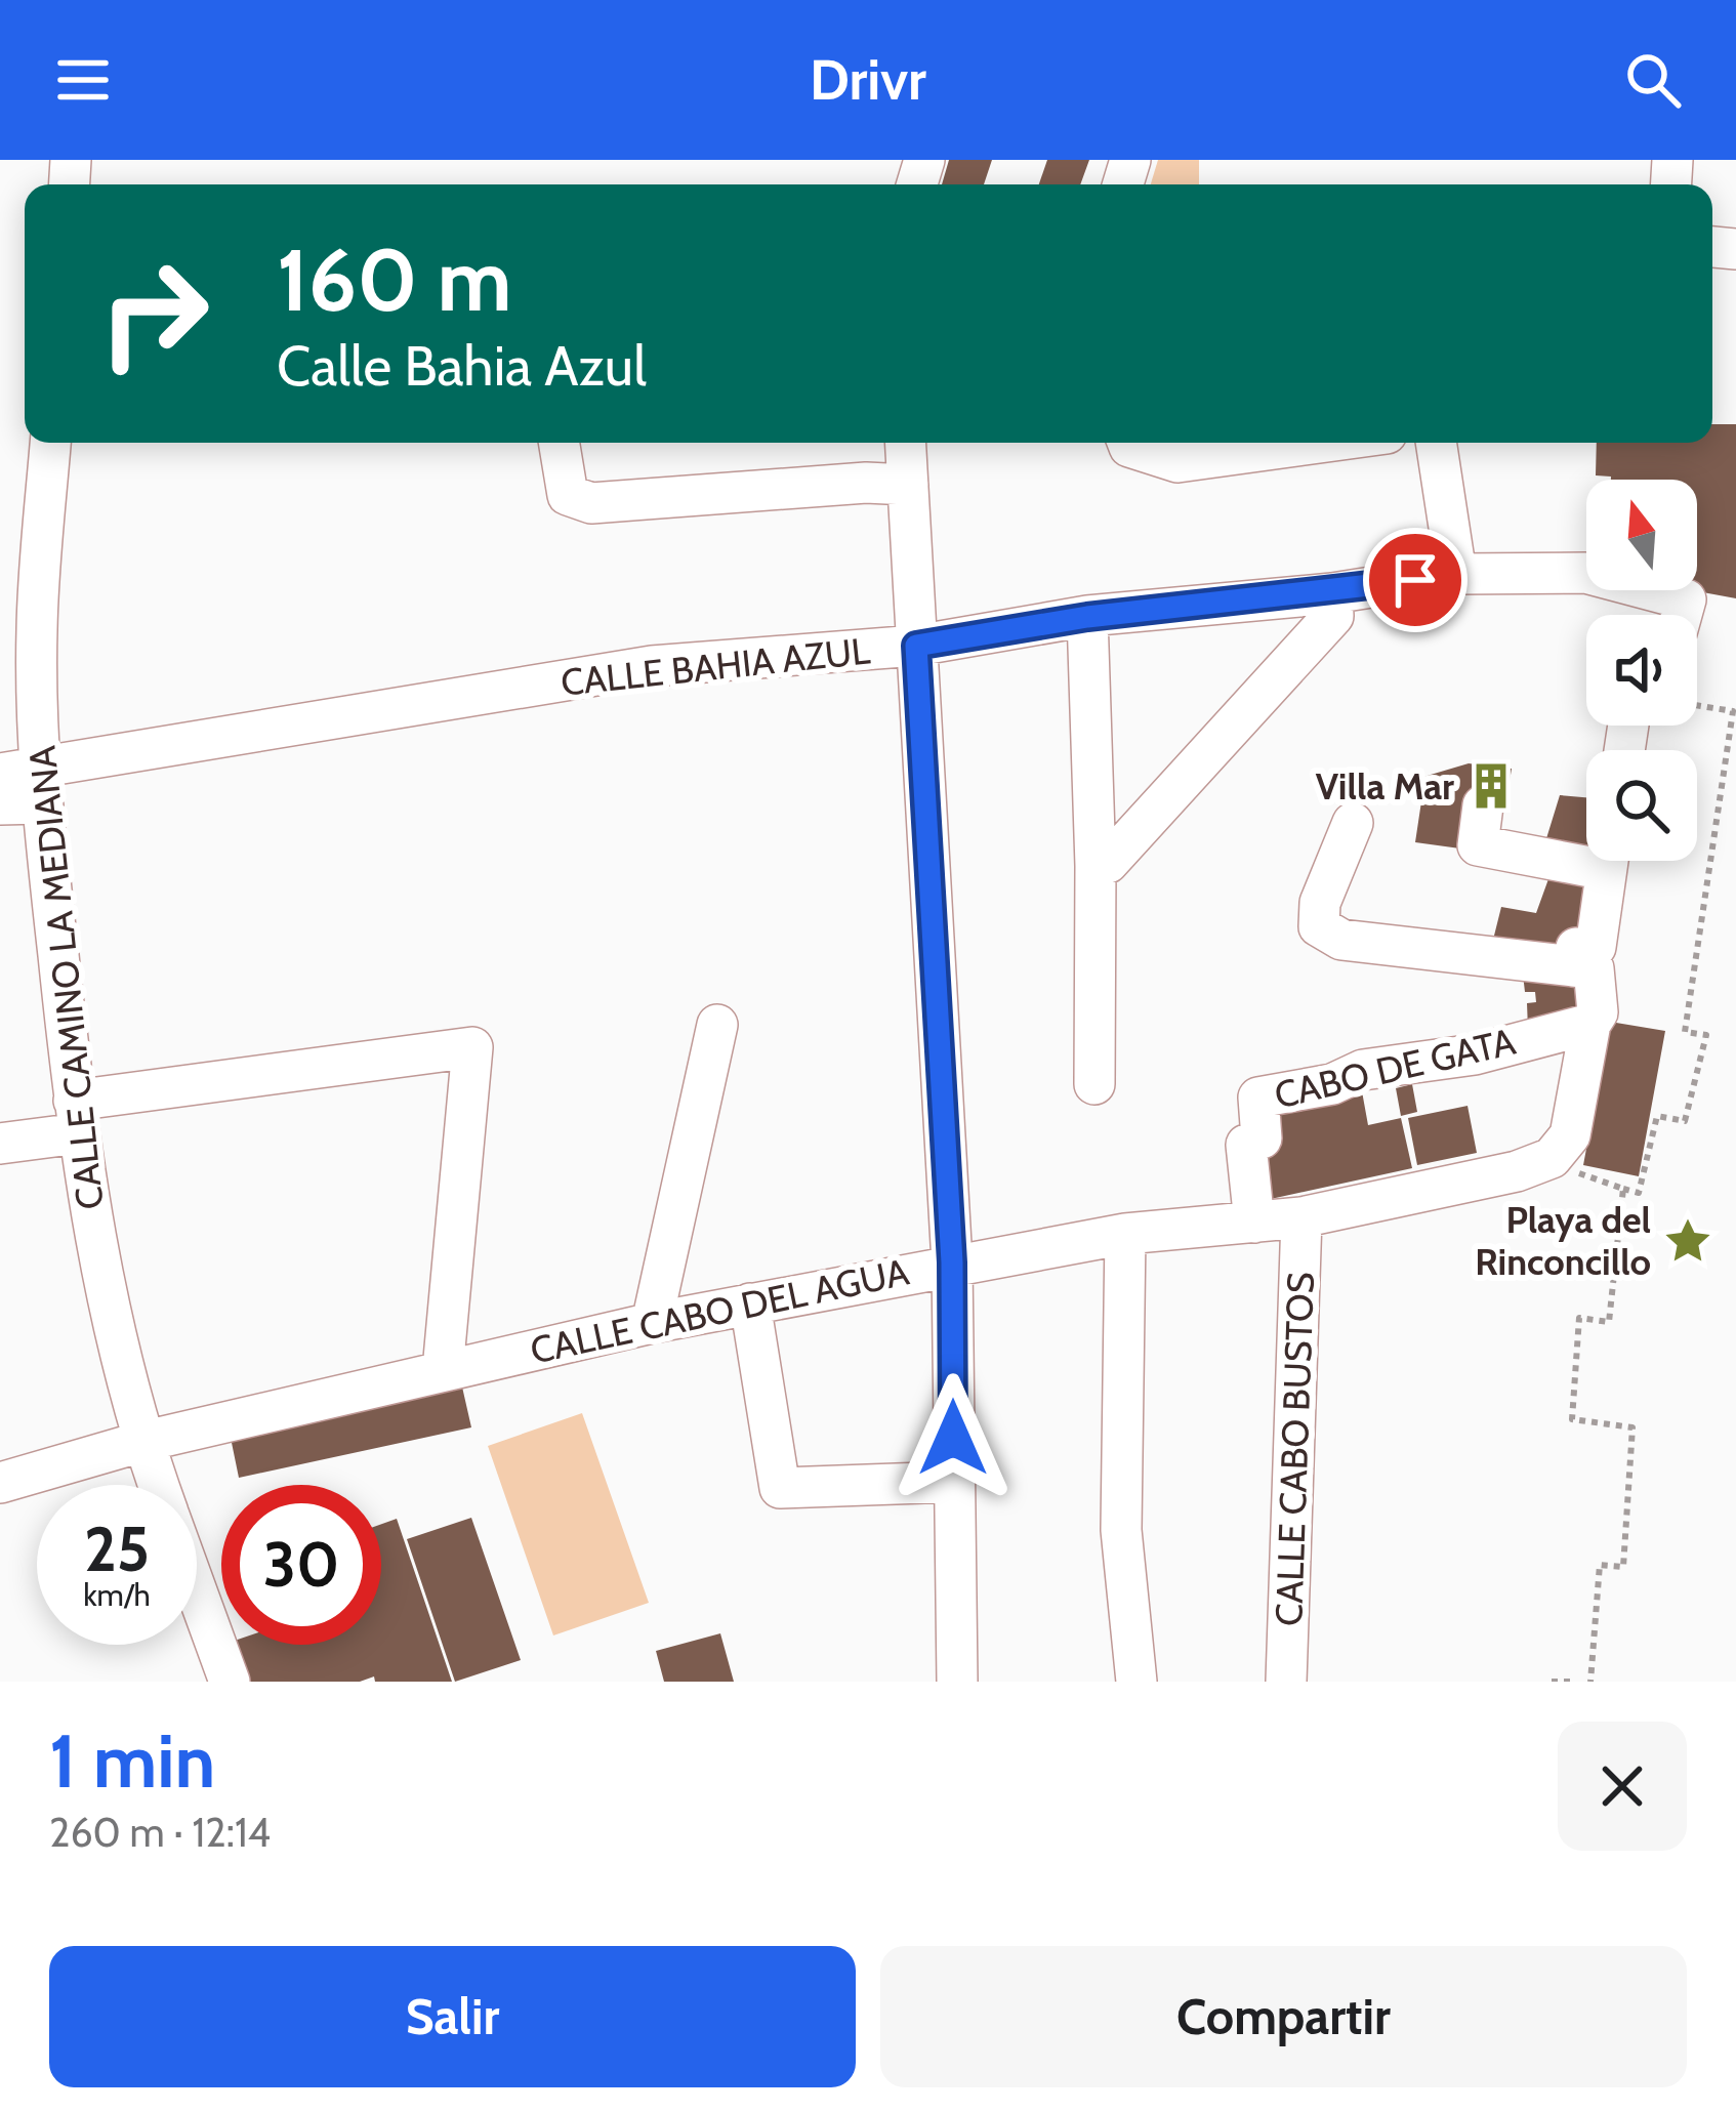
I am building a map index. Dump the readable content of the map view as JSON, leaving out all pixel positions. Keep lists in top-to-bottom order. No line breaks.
{"streets":{"street":["CALLE BAHIA AZUL","CALLE CAMINO LA MEDIANA","CABO DE GATA","CALLE CABO DEL AGUA","CALLE CABO BUSTOS"]},"crossings":[["CALLE BAHIA AZUL","CALLE CAMINO LA MEDIANA"],["CALLE CAMINO LA MEDIANA","CALLE CABO DEL AGUA"],["CABO DE GATA","CALLE CABO DEL AGUA"],["CALLE CABO DEL AGUA","CALLE CABO BUSTOS"]],"places":{"building":["Villa Mar"],"place":["Playa del Rinconcillo"]},"north":"top","page":{"header":"Drivr","turn":["160 m","Calle Bahia Azul"],"speed":"25 km/h","limit":"30","heading":["1 min","260 m · 12:14"],"buttons":["Salir","Compartir"]}}
